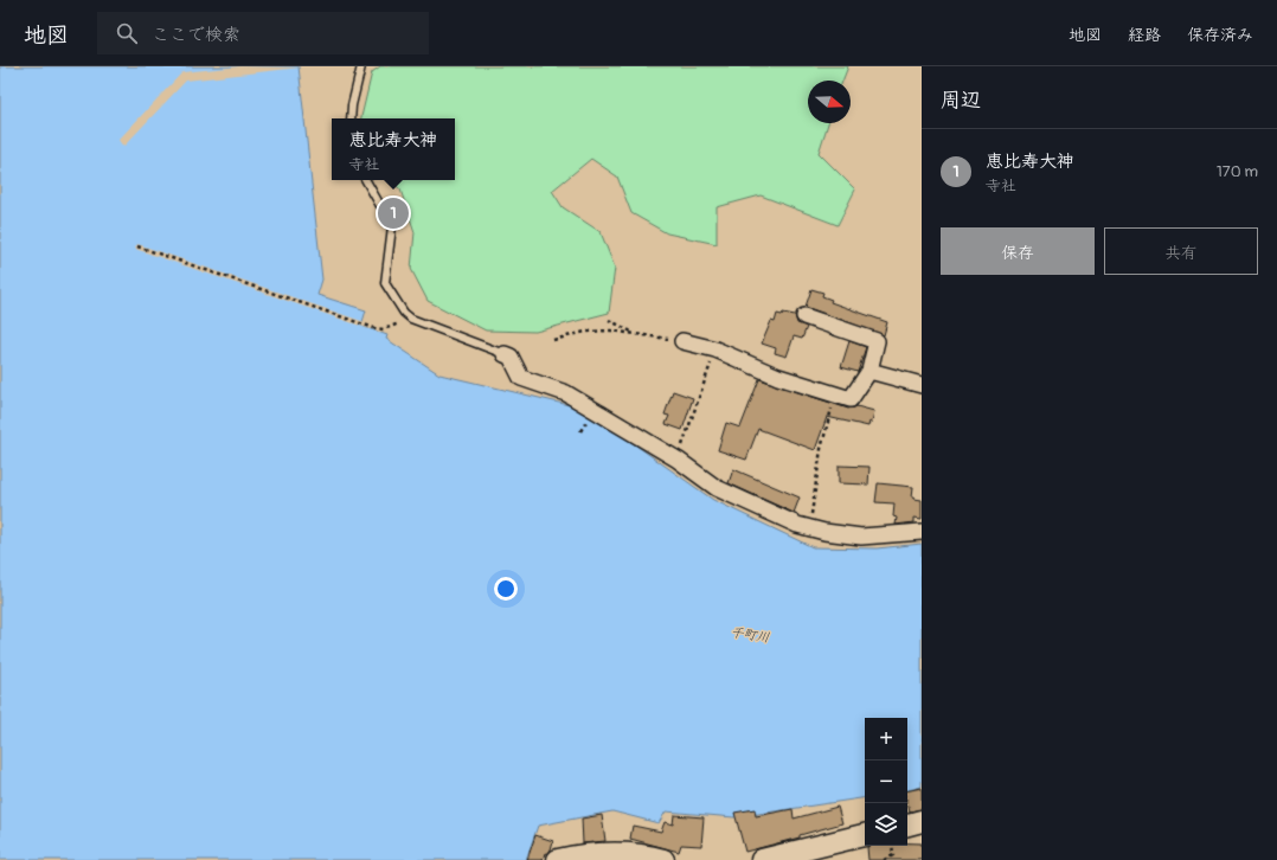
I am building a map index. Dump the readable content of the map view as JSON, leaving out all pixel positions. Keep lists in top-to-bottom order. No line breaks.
{"water":["千町川"],"north":"right","page":{"header":"地図","search":"ここで検索","nav":["地図","経路","保存済み"],"heading":"周辺","popup":["恵比寿大神","寺社"],"list":[{"mark":"1","name":"恵比寿大神","note":"寺社","value":"170 m"}],"pins":"1","buttons":["保存","共有"],"map_buttons":["+","−"]}}
